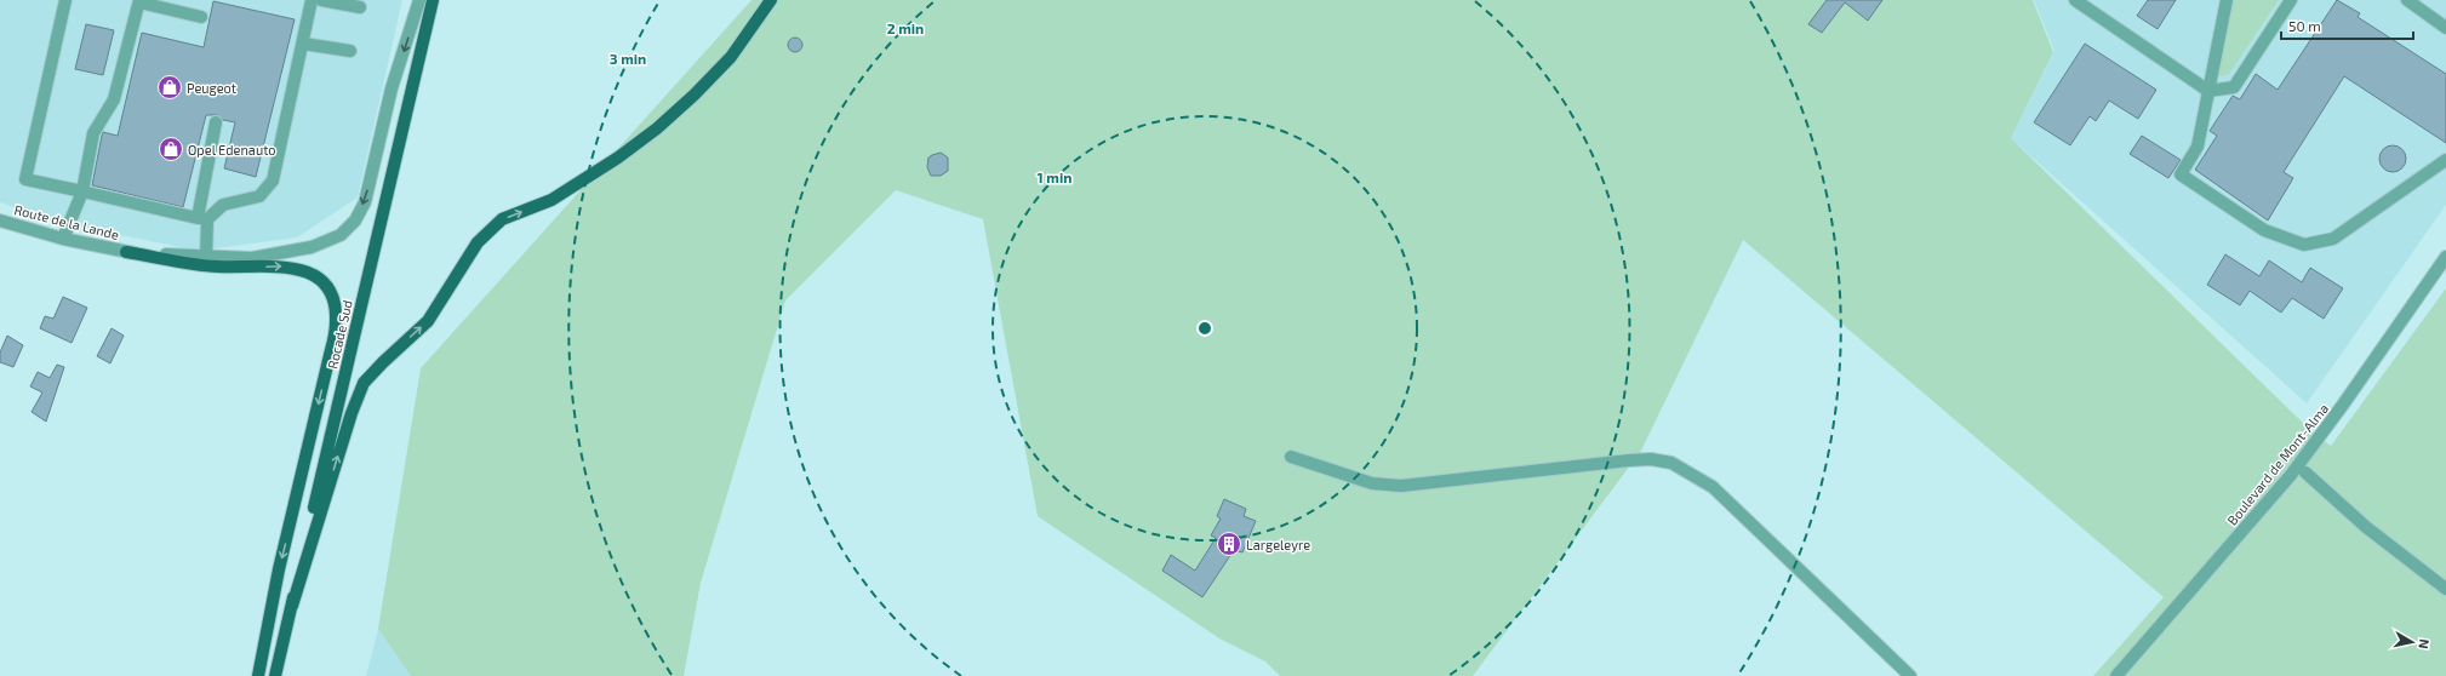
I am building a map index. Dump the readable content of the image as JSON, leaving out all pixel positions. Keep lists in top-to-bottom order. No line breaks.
{"streets":{"main road":["Rocade Sud"],"street":["Route de la Lande","Boulevard de Mont-Alma"]},"one_way":["Route de la Lande"],"places":{"shop":["Peugeot","Opel Edenauto"],"building":["Largeleyre"]},"scale_bar":"50 m","north":"right","rings":["2 min","3 min","1 min"]}
